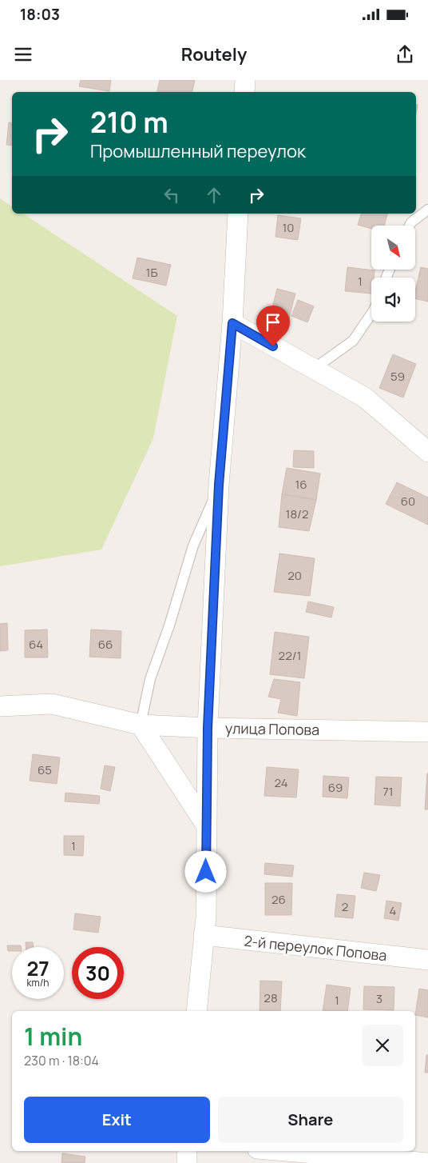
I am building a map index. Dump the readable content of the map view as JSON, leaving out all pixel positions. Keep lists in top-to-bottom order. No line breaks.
{"streets":{"street":["улица Попова","2-й переулок Попова"]},"house_numbers":["10","1Б","1","59","16","60","18/2","20","64","66","22/1","65","24","69","71","1","26","2","4","28","3","1"],"north":"bottom right","page":{"status":"18:03","header":"Routely","turn":["210 m","Промышленный переулок"],"speed":"27 km/h","limit":"30","heading":["1 min","230 m · 18:04"],"buttons":["Exit","Share"]}}
